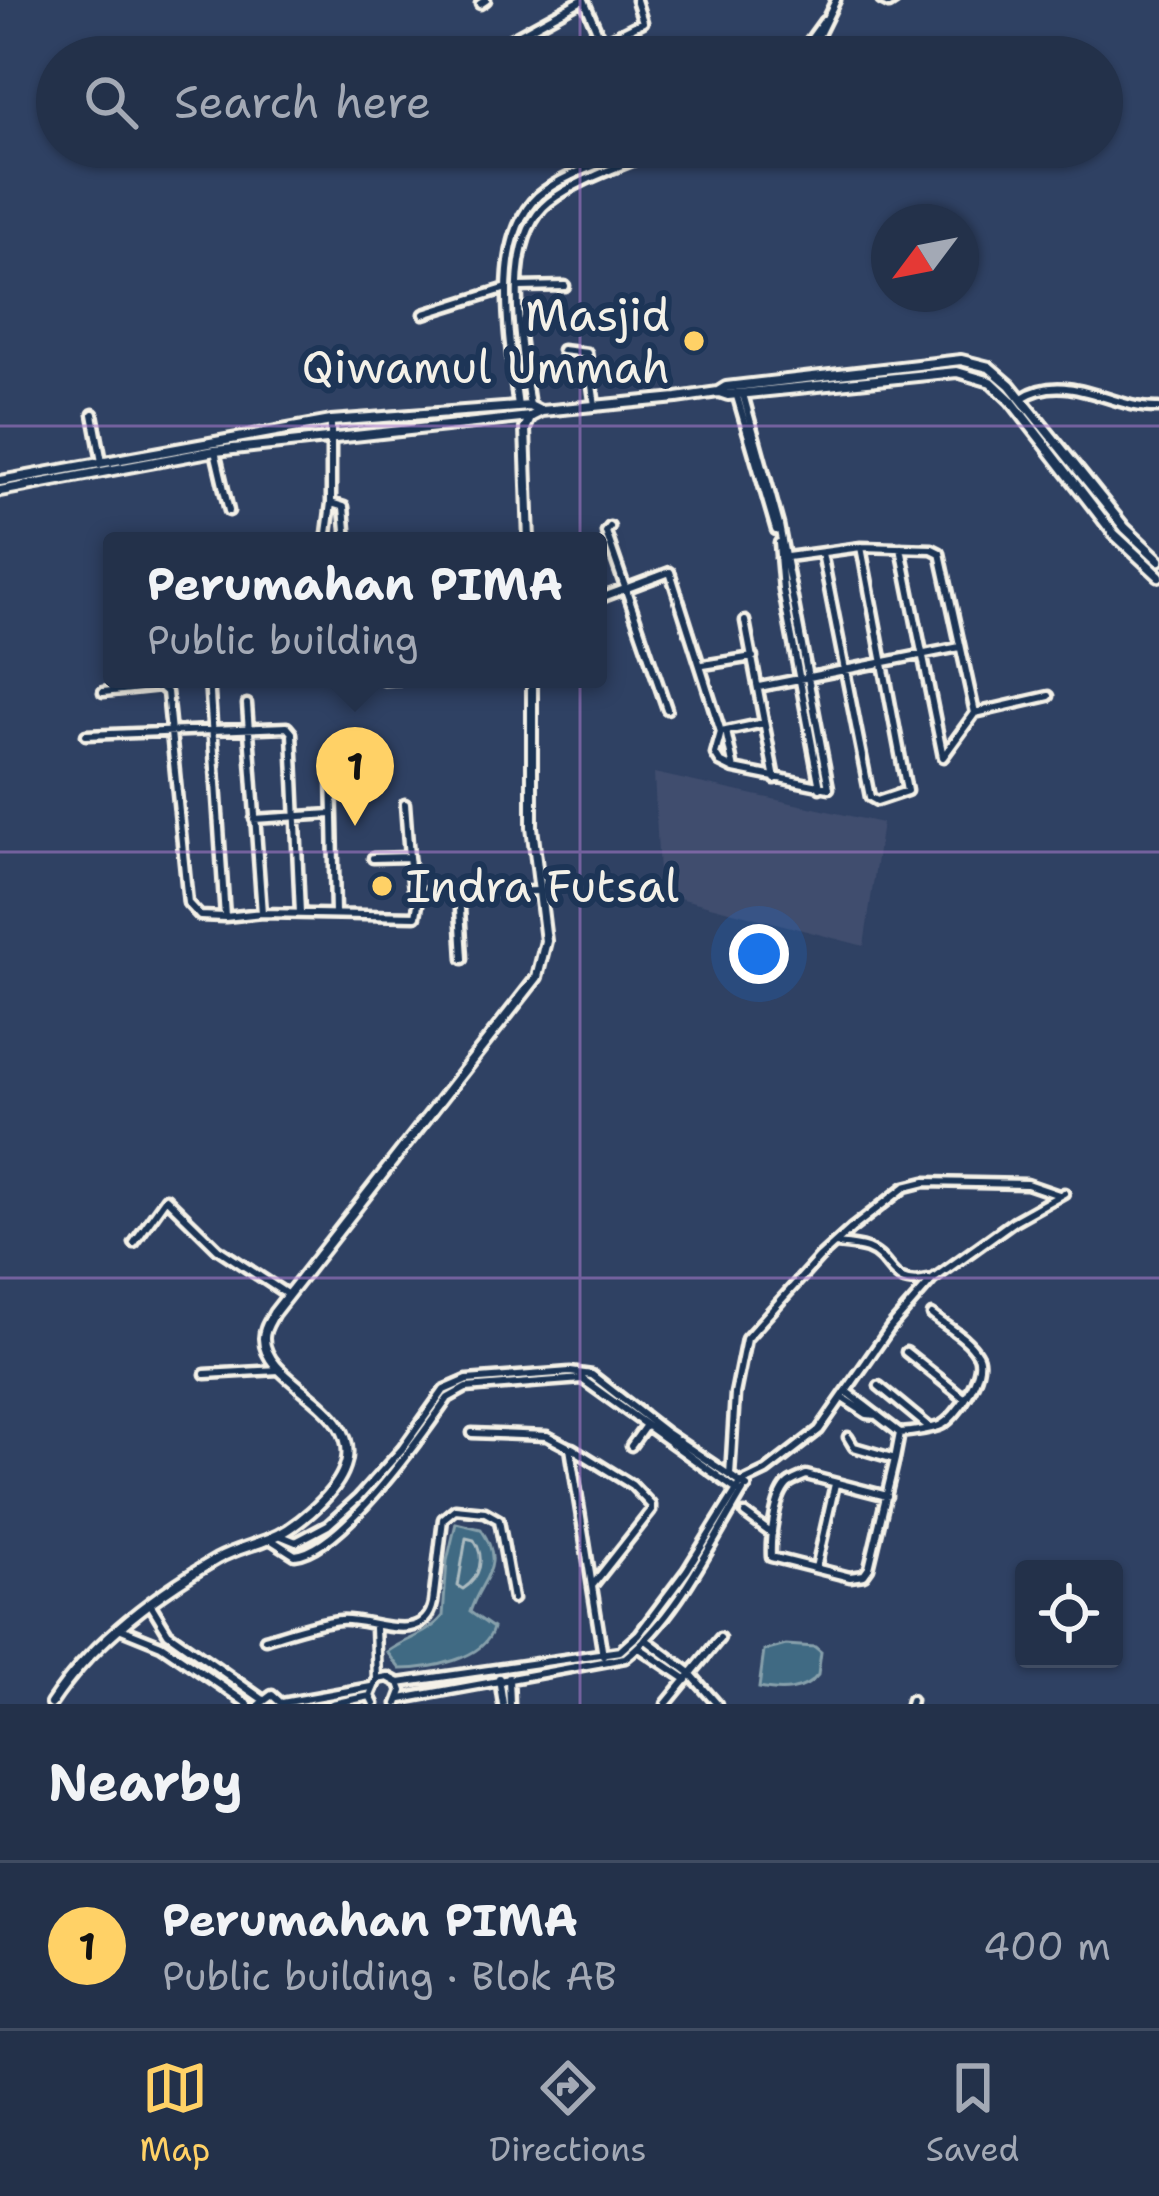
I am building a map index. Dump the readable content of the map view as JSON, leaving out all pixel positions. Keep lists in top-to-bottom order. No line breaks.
{"places":["Masjid Qiwamul Ummah","Indra Futsal"],"north":"bottom left","page":{"search":"Search here","popup":["Perumahan PIMA","Public building"],"pins":"1","heading":"Nearby","list":[{"mark":"1","name":"Perumahan PIMA","note":"Public building · Blok AB","value":"400 m"}],"nav":["Map","Directions","Saved"]}}
